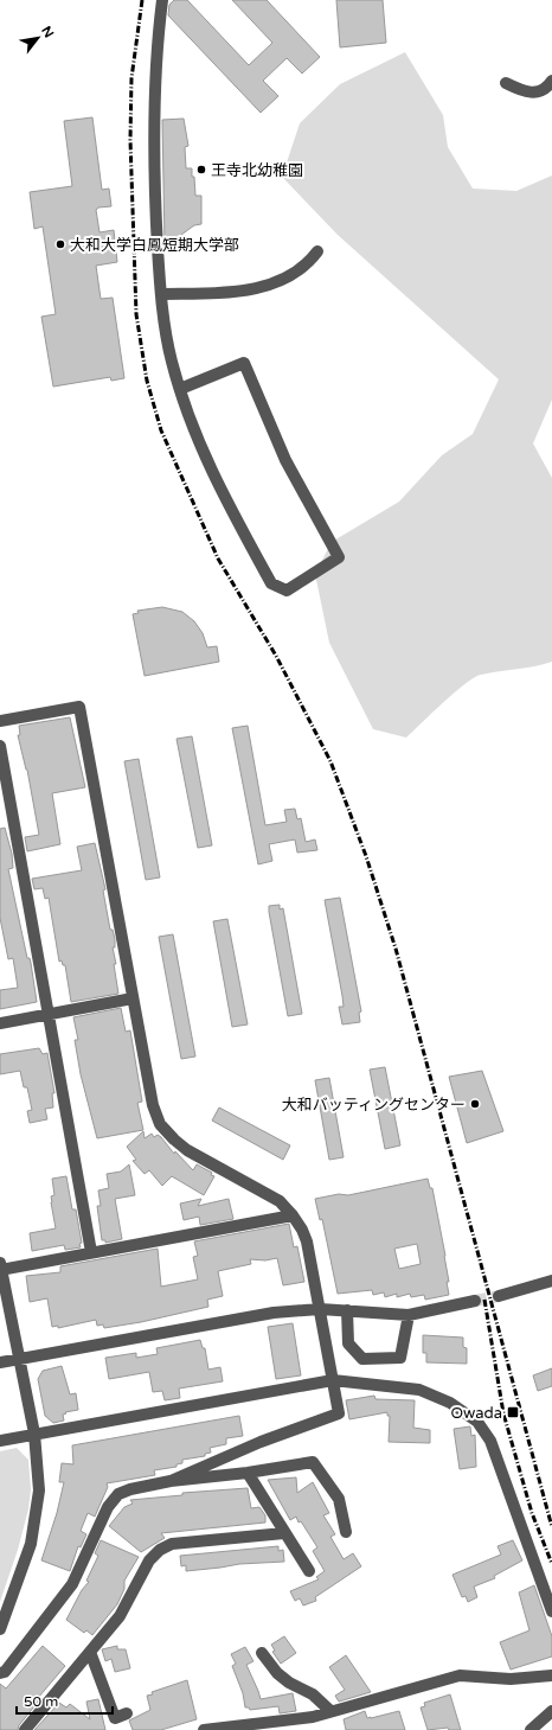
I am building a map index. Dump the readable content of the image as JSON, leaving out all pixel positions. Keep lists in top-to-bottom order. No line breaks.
{"places":{"other":["王寺北幼稚園","大和大学白鳳短期大学部","大和バッティングセンター"],"transit":["Owada"]},"scale_bar":"50 m","north":"top right"}
